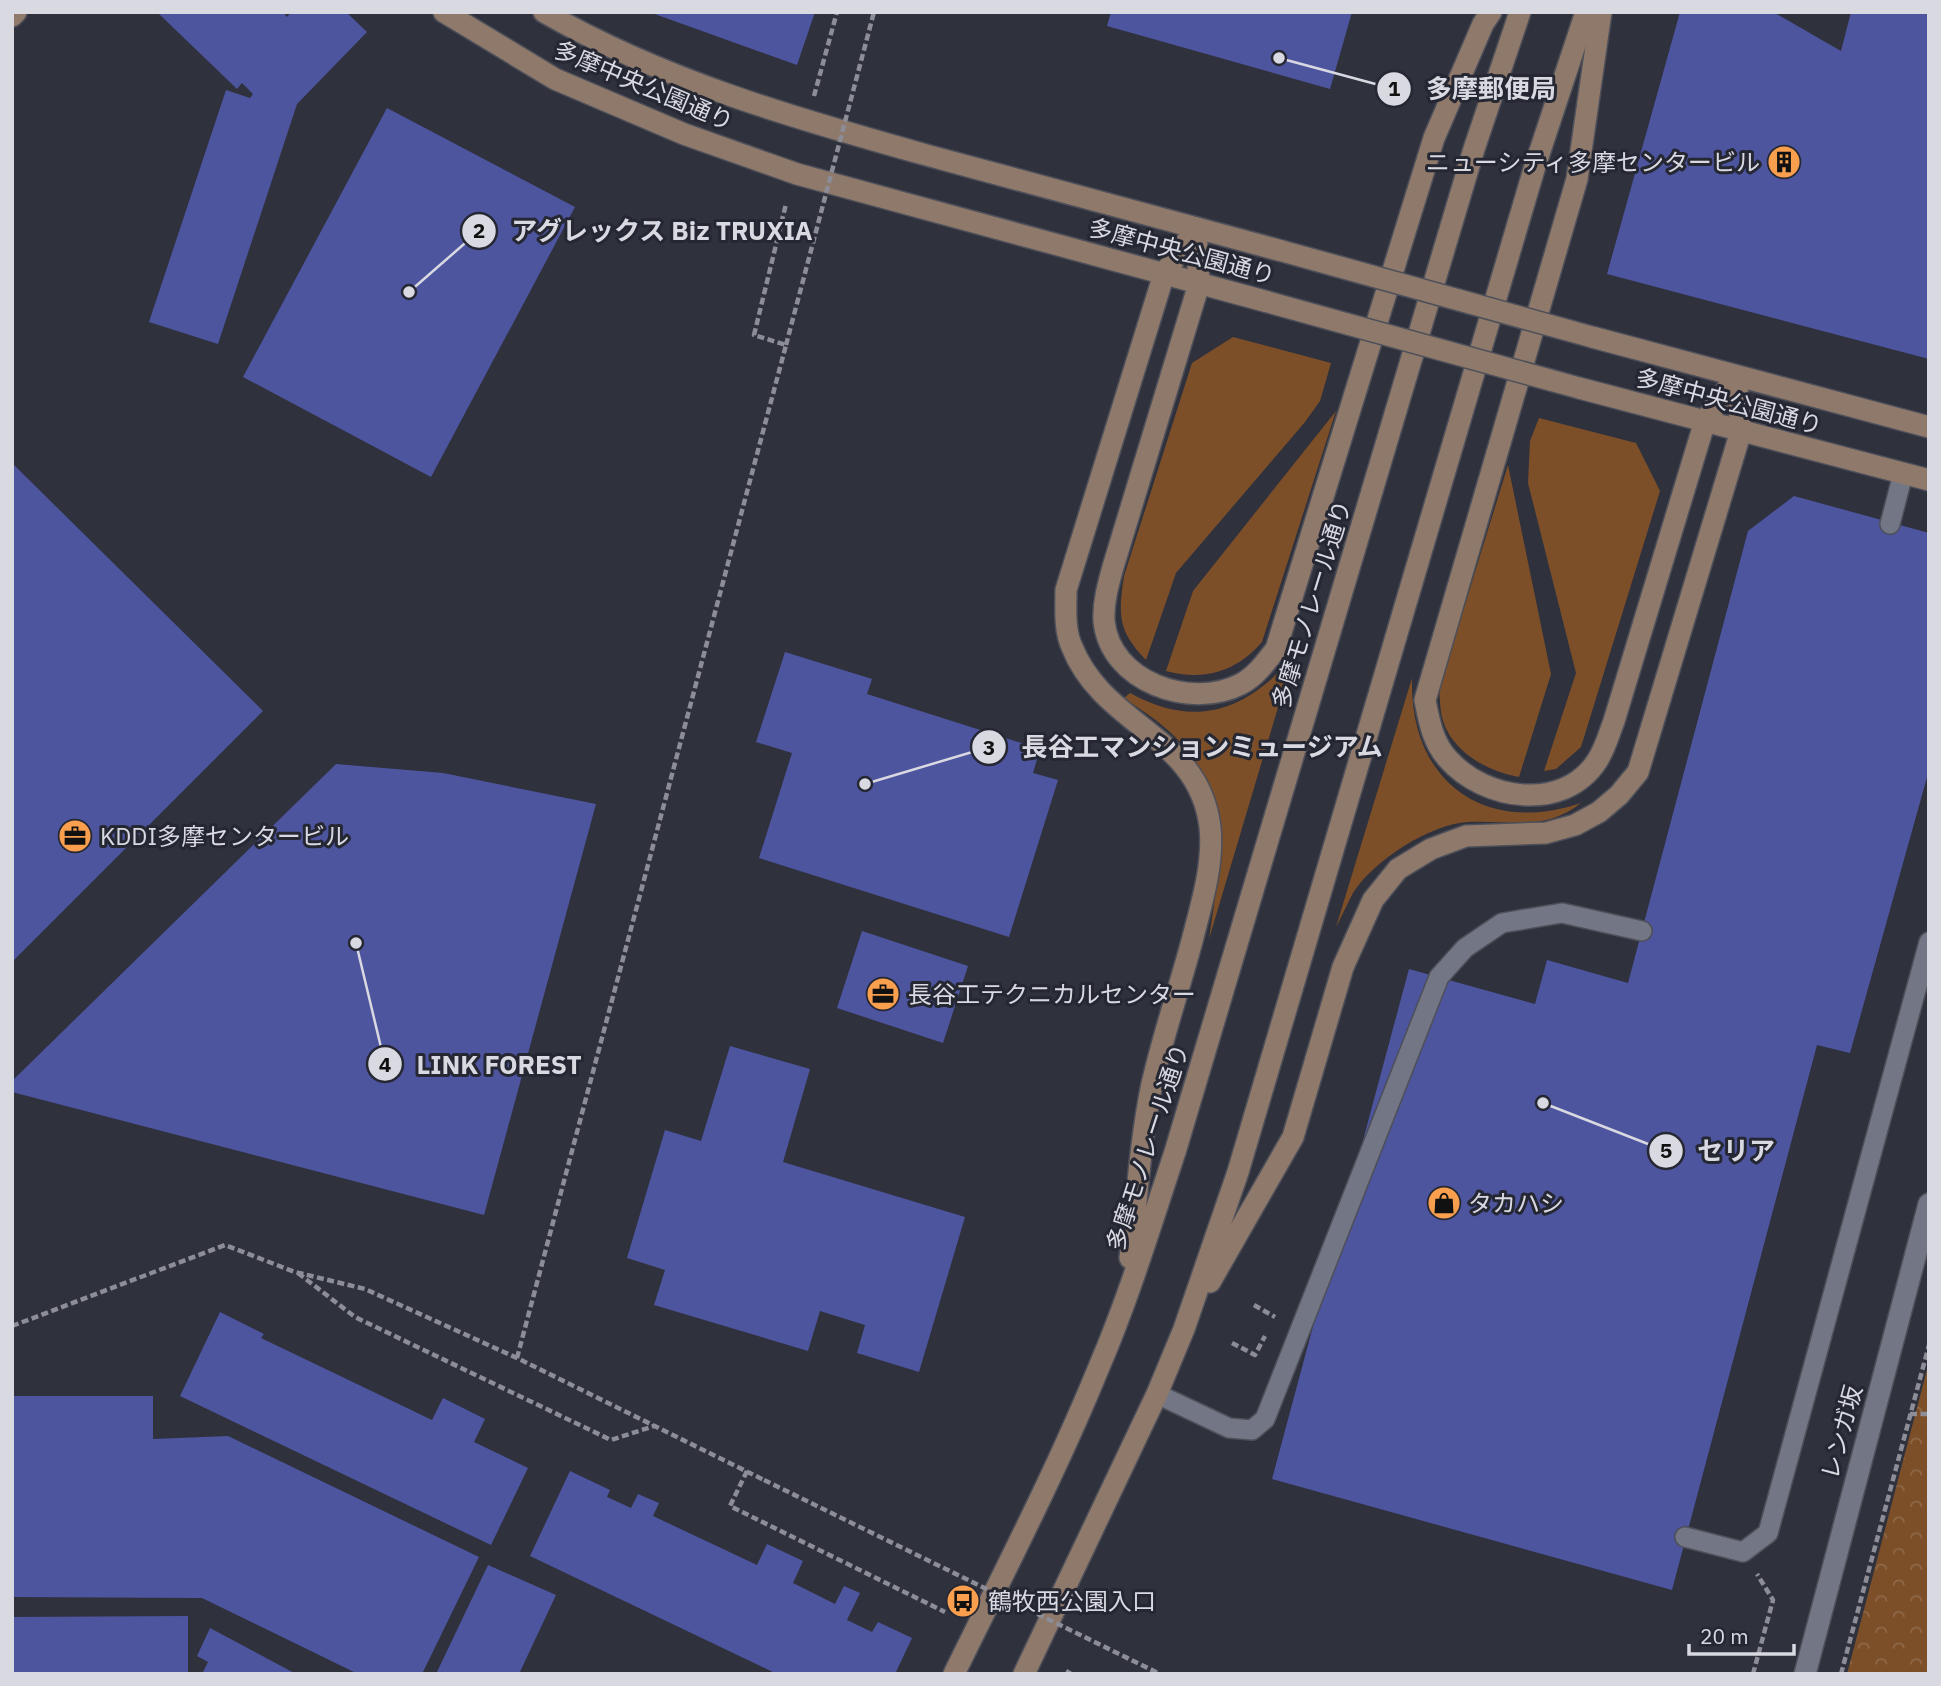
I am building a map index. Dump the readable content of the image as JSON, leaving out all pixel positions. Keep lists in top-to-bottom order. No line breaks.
{"streets":{"main road":["多摩中央公園通り","多摩モノレール通り"],"street":["レンガ坂"]},"places":{"other":["多摩郵便局","アグレックス Biz TRUXIA","長谷工マンションミュージアム","LINK FOREST","セリア"],"building":["ニューシティ多摩センタービル"],"office":["KDDI多摩センタービル","長谷工テクニカルセンター"],"shop":["タカハシ"],"bus stop":["鶴牧西公園入口"]},"scale_bar":"20 m"}
